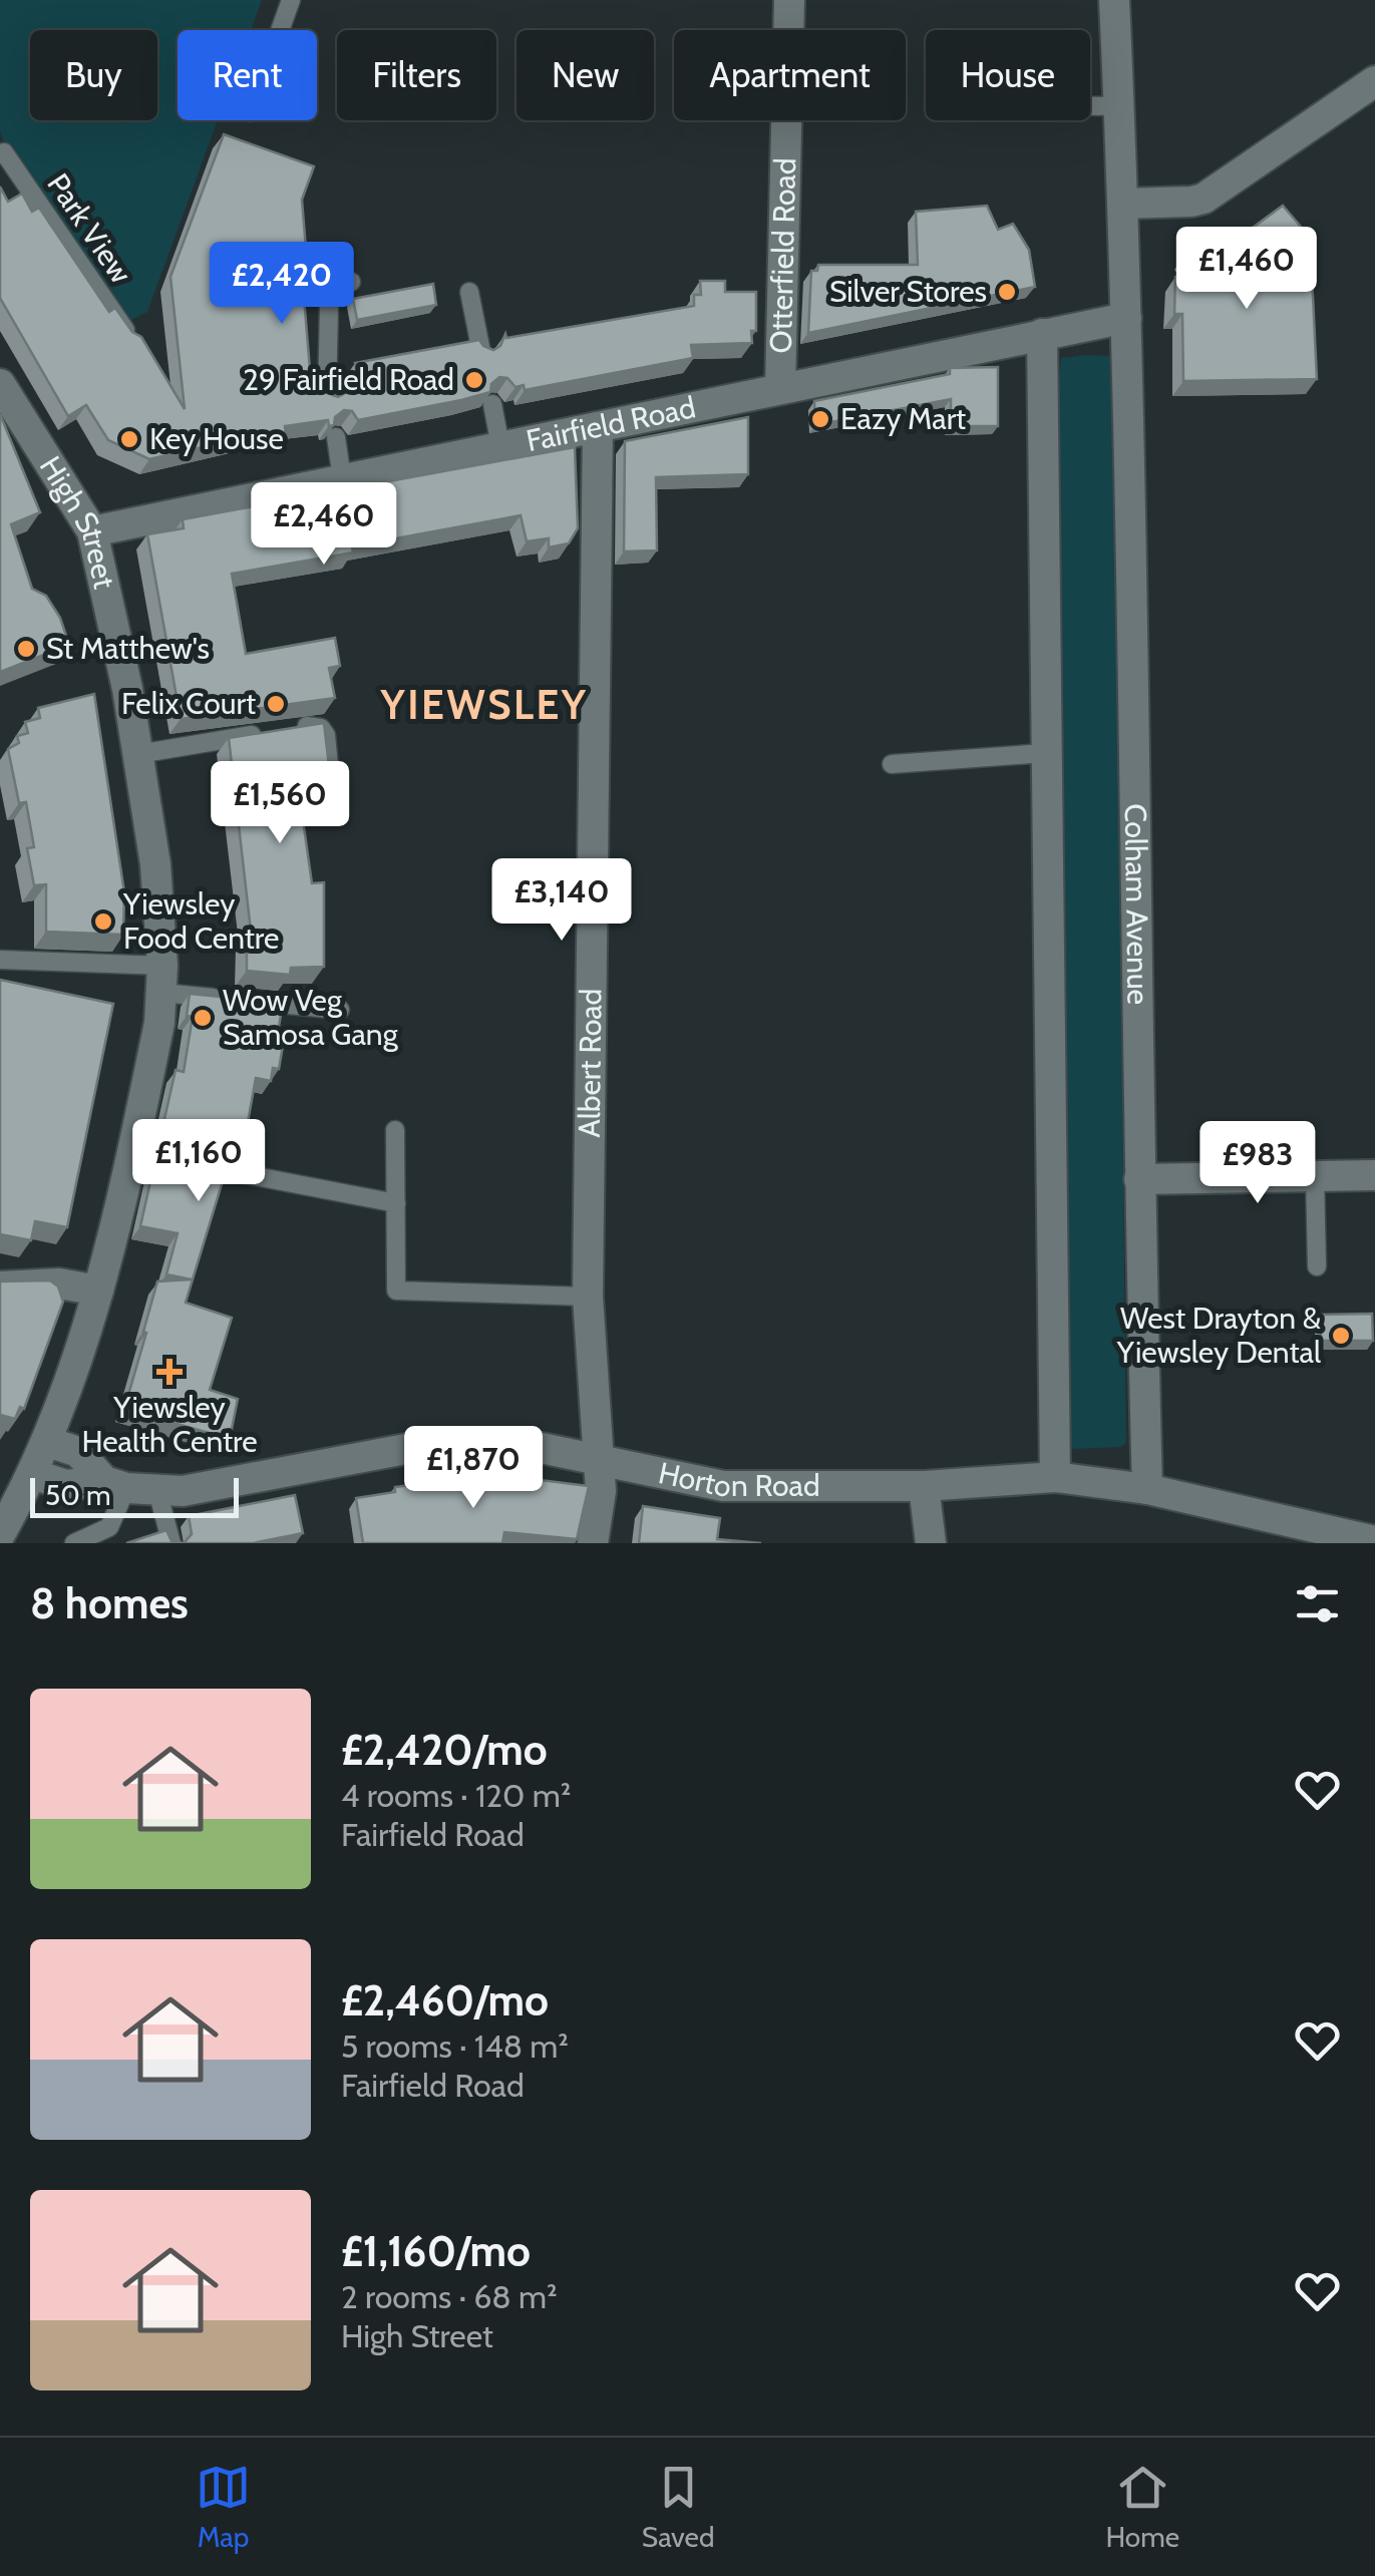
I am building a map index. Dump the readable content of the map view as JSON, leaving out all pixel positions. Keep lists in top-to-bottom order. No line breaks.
{"streets":{"street":["Otterfield Road","Fairfield Road","High Street","Colham Avenue","Albert Road","Horton Road"],"lane":["Park View"]},"crossings":[["Otterfield Road","Fairfield Road"],["Fairfield Road","High Street"],["Fairfield Road","Colham Avenue"],["Fairfield Road","Albert Road"],["High Street","Horton Road"],["Colham Avenue","Horton Road"],["Albert Road","Horton Road"]],"districts":["YIEWSLEY"],"places":{"other":["Silver Stores","29 Fairfield Road","Eazy Mart","Key House","St Matthew's","Felix Court","Yiewsley Food Centre","Wow Veg Samosa Gang","West Drayton & Yiewsley Dental"],"health":["Yiewsley Health Centre"]},"scale_bar":"50 m","page":{"chip":["Buy","Rent","Filters","New","Apartment","House"],"price":["£1,460","£2,420","£2,460","£1,560","£3,140","£1,160","£983","£1,870"],"scale":"50 m","heading":"8 homes","list":[{"name":"£2,420/mo","note":"4 rooms · 120 m² · Fairfield Road"},{"name":"£2,460/mo","note":"5 rooms · 148 m² · Fairfield Road"},{"name":"£1,160/mo","note":"2 rooms · 68 m² · High Street"}],"tabs":["Map","Saved","Home"]}}
